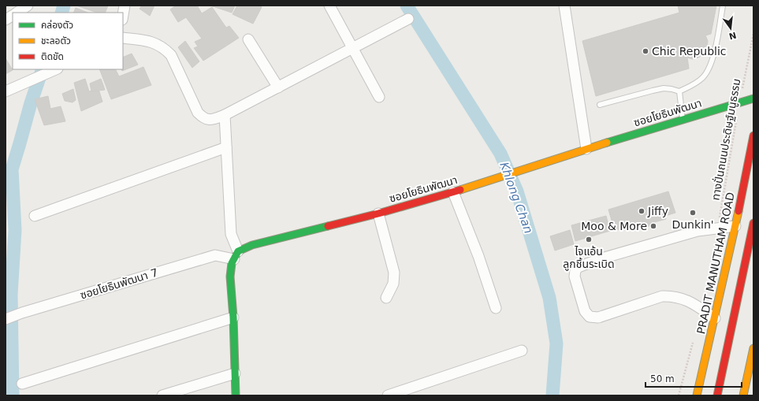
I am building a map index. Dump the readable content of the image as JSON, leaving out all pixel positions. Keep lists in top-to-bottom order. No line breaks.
{"streets":{"main road":["ซอยโยธินพัฒนา","PRADIT MANUTHAM ROAD"],"street":["ซอยโยธินพัฒนา 7"],"path":["ทางปั่นถนนประดิษฐ์มนูธรรม"]},"crossings":[["ซอยโยธินพัฒนา","ทางปั่นถนนประดิษฐ์มนูธรรม"],["ซอยโยธินพัฒนา","ซอยโยธินพัฒนา 7"]],"water":["Khlong Chan"],"places":["Chic Republic","Jiffy","Dunkin'","Moo & More","ไจแอ้น ลูกชิ้นระเบิด"],"legend":["คล่องตัว","ชะลอตัว","ติดขัด"],"scale_bar":"50 m","north":"bottom"}
